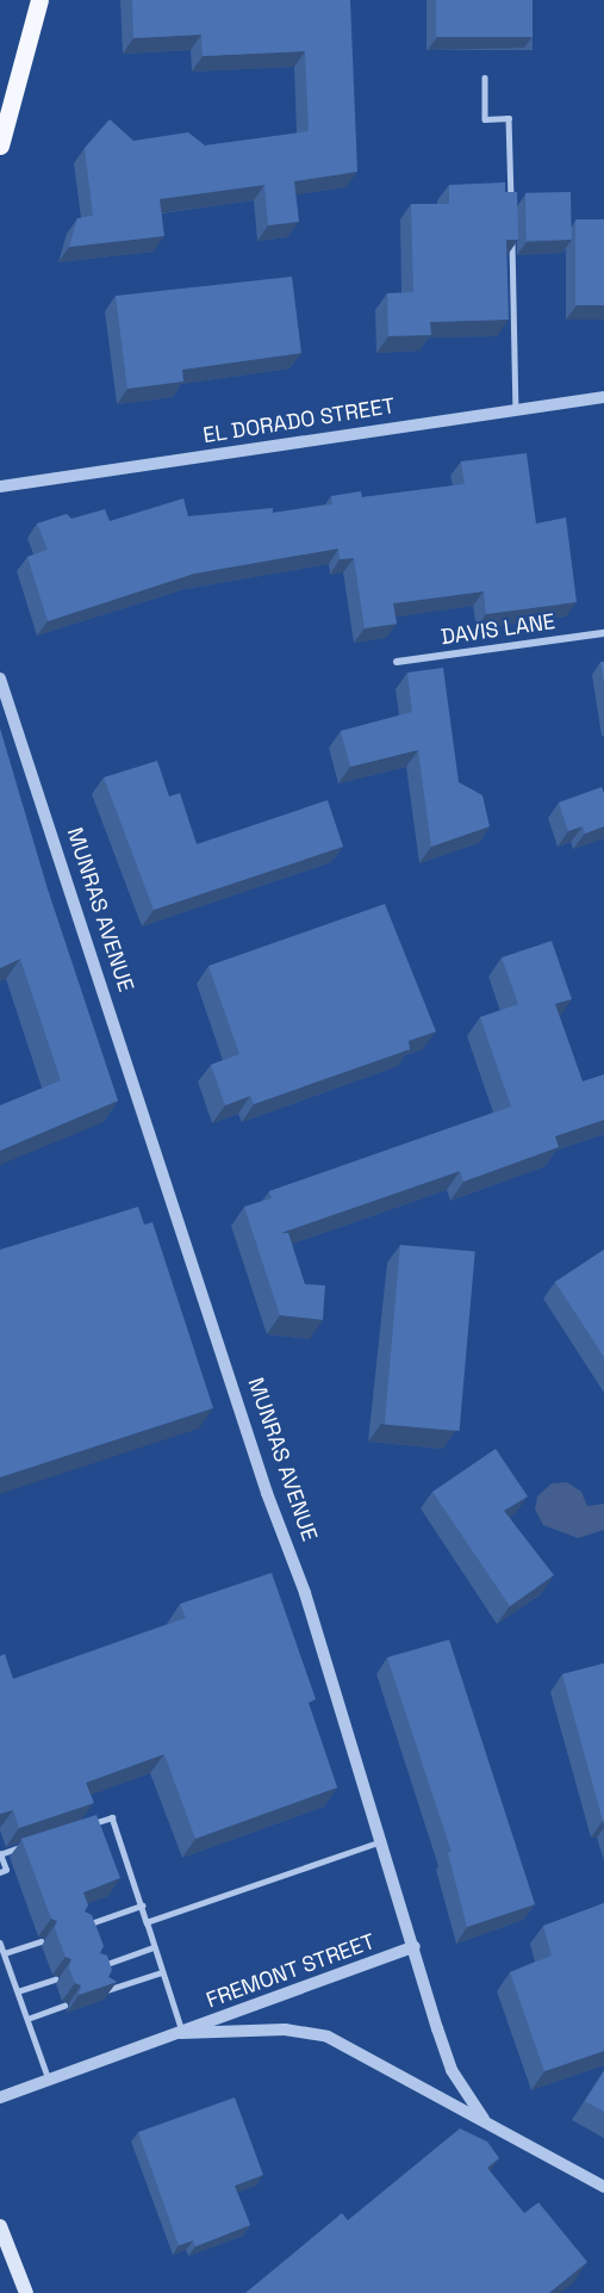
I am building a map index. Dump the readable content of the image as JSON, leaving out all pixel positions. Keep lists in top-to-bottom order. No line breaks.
{"streets":{"street":["EL DORADO STREET","DAVIS LANE","MUNRAS AVENUE","FREMONT STREET"]},"crossings":[["MUNRAS AVENUE","FREMONT STREET"]]}
